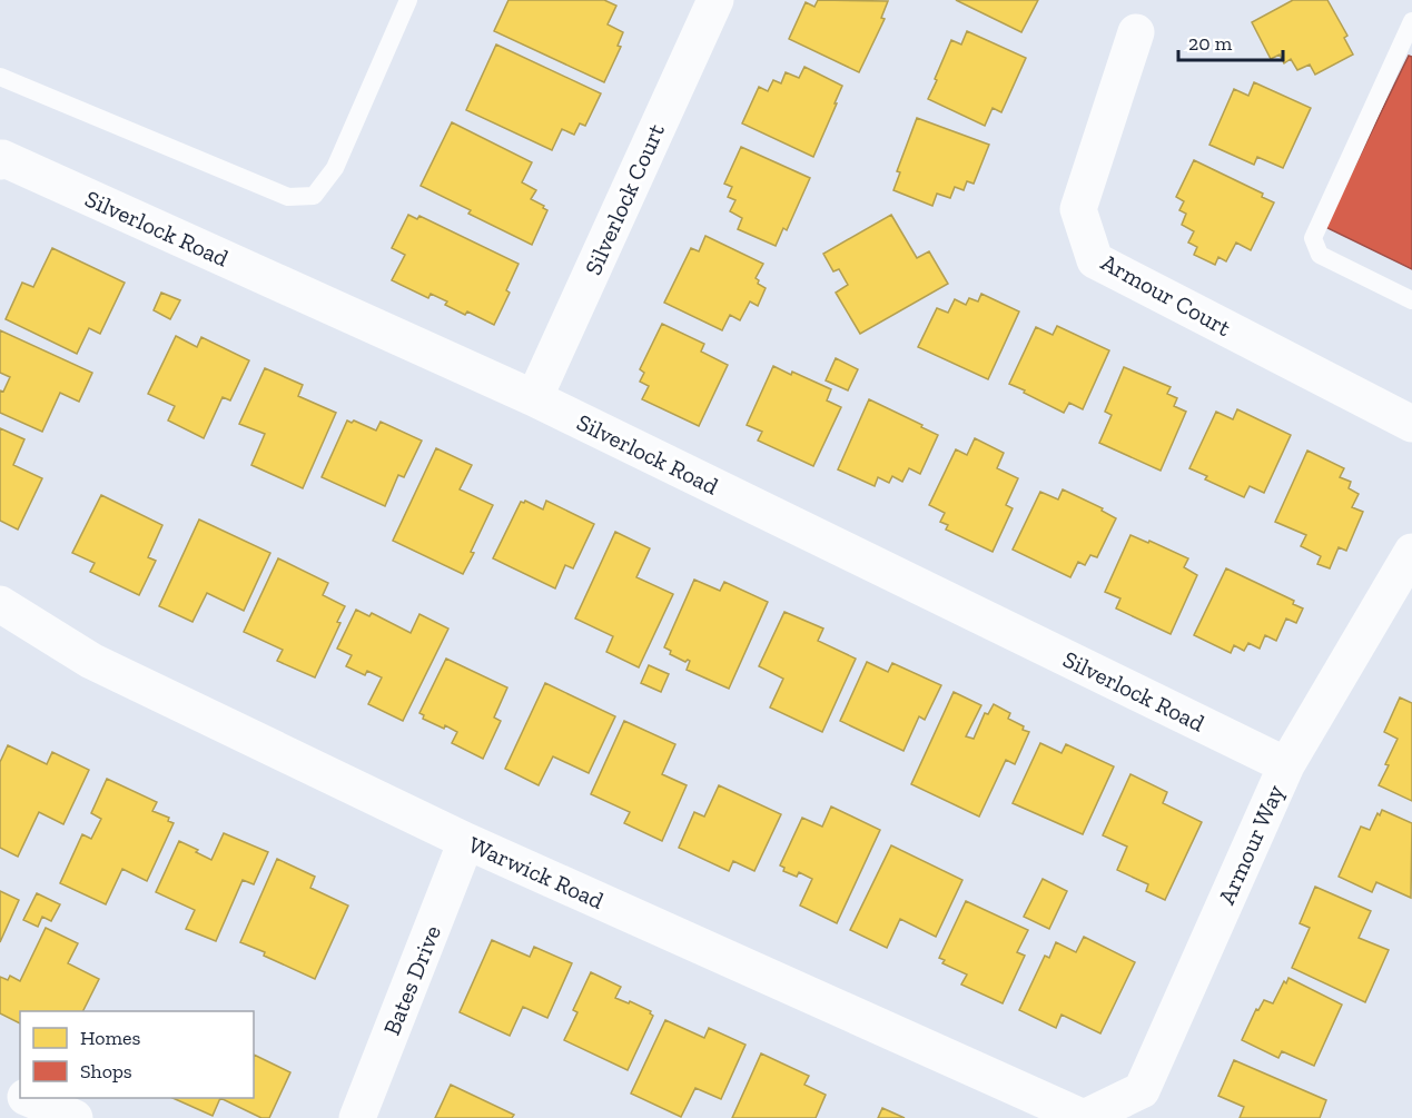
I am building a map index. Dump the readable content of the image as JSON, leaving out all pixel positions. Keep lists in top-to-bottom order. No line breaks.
{"streets":{"street":["Silverlock Court","Silverlock Road","Armour Court","Armour Way","Warwick Road","Bates Drive"]},"crossings":[["Silverlock Court","Silverlock Road"],["Silverlock Road","Armour Way"],["Armour Way","Warwick Road"],["Warwick Road","Bates Drive"]],"legend":["Homes","Shops"],"scale_bar":"20 m"}
